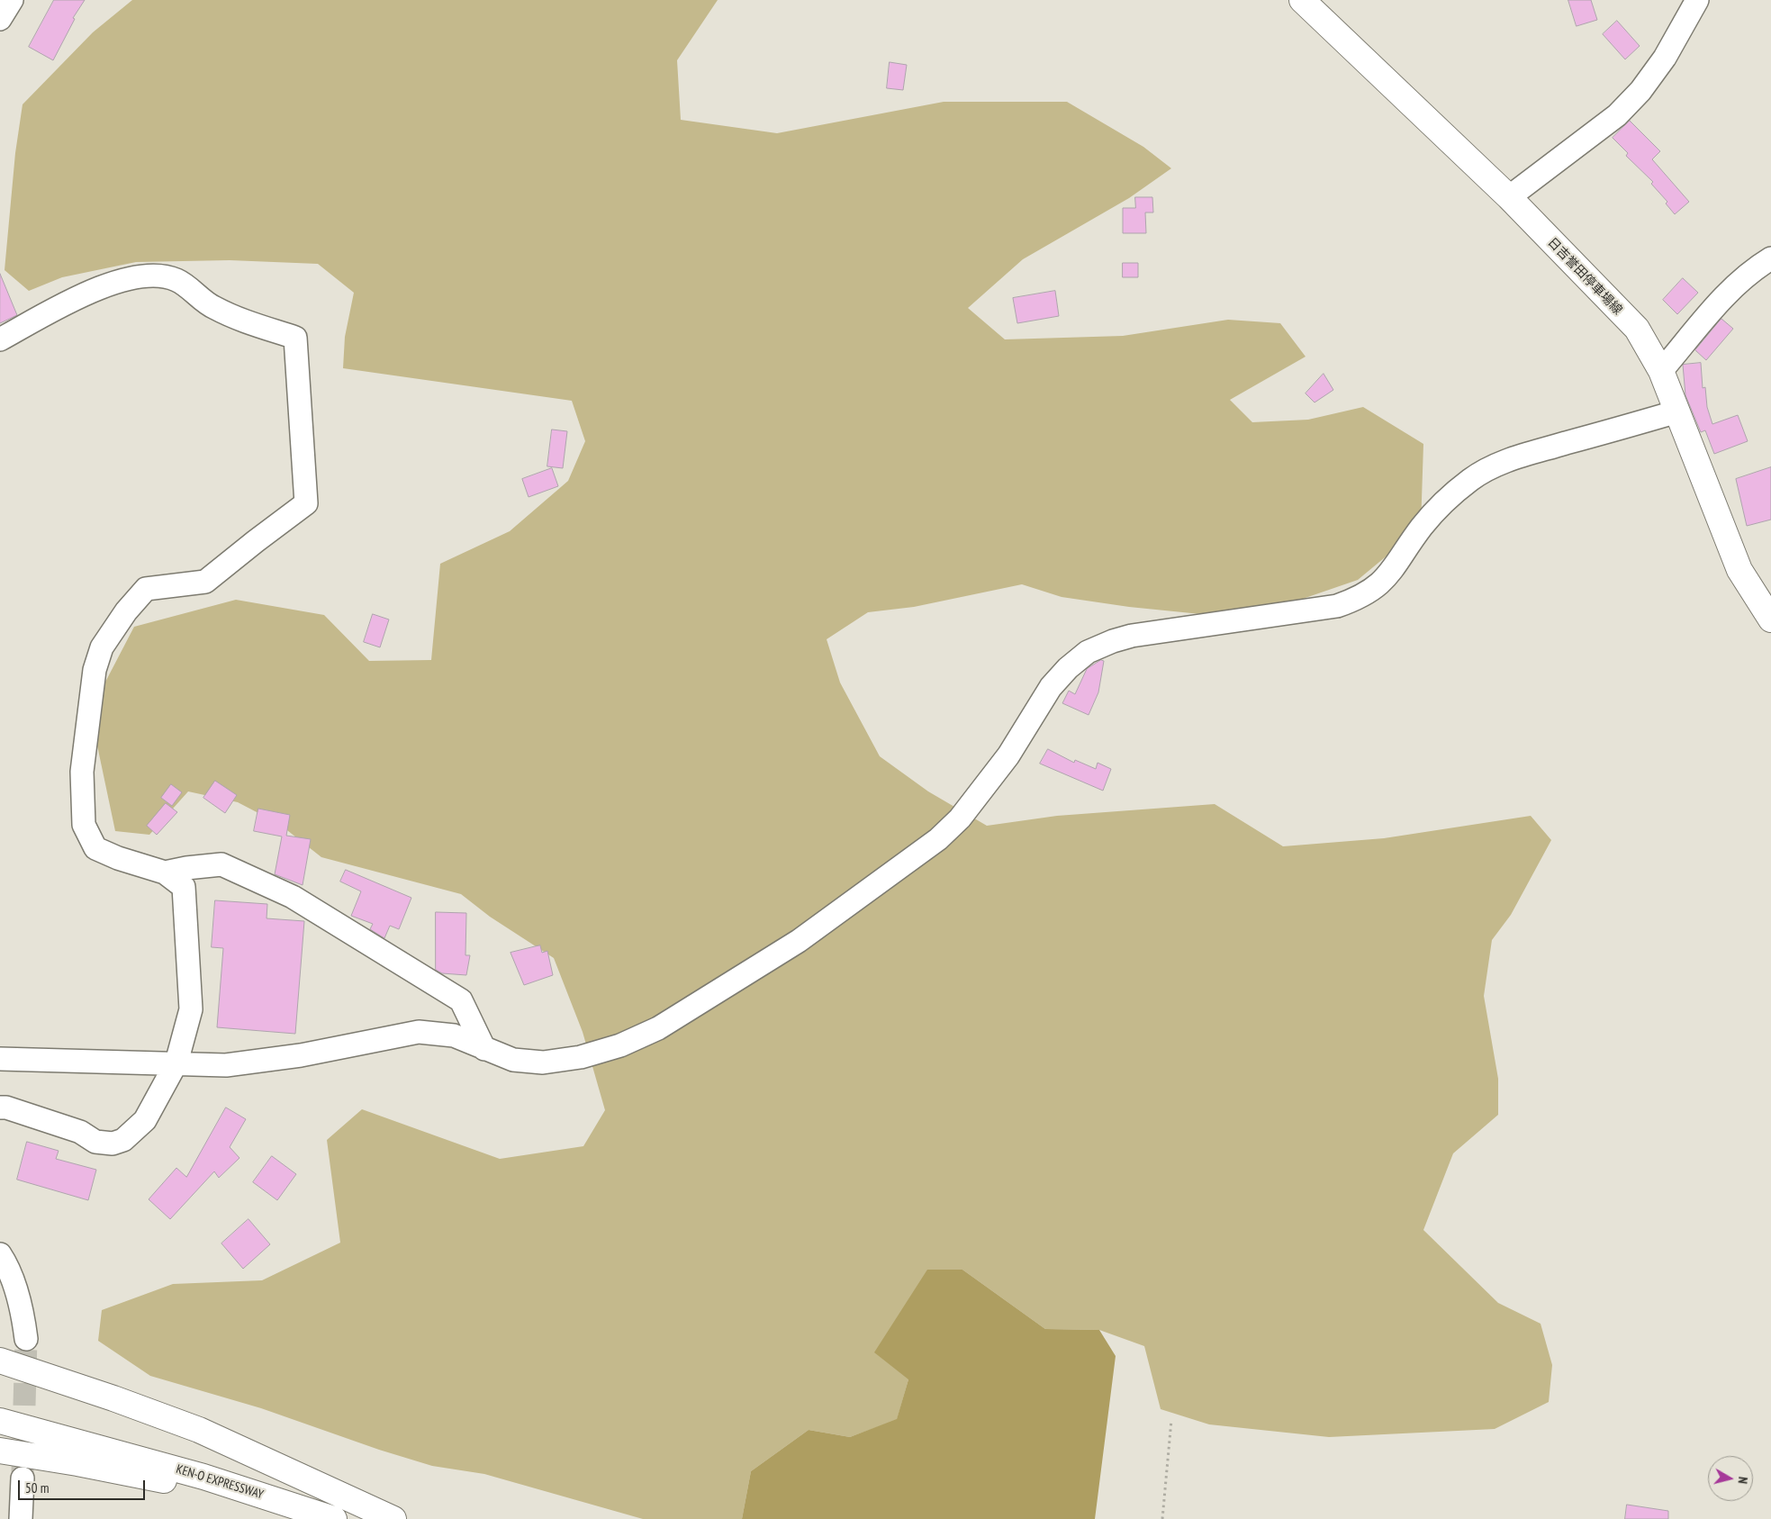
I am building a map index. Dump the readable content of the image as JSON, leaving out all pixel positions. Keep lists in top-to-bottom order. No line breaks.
{"streets":{"main road":["日吉誉田停車場線","KEN-O EXPRESSWAY"]},"scale_bar":"50 m","north":"right"}
